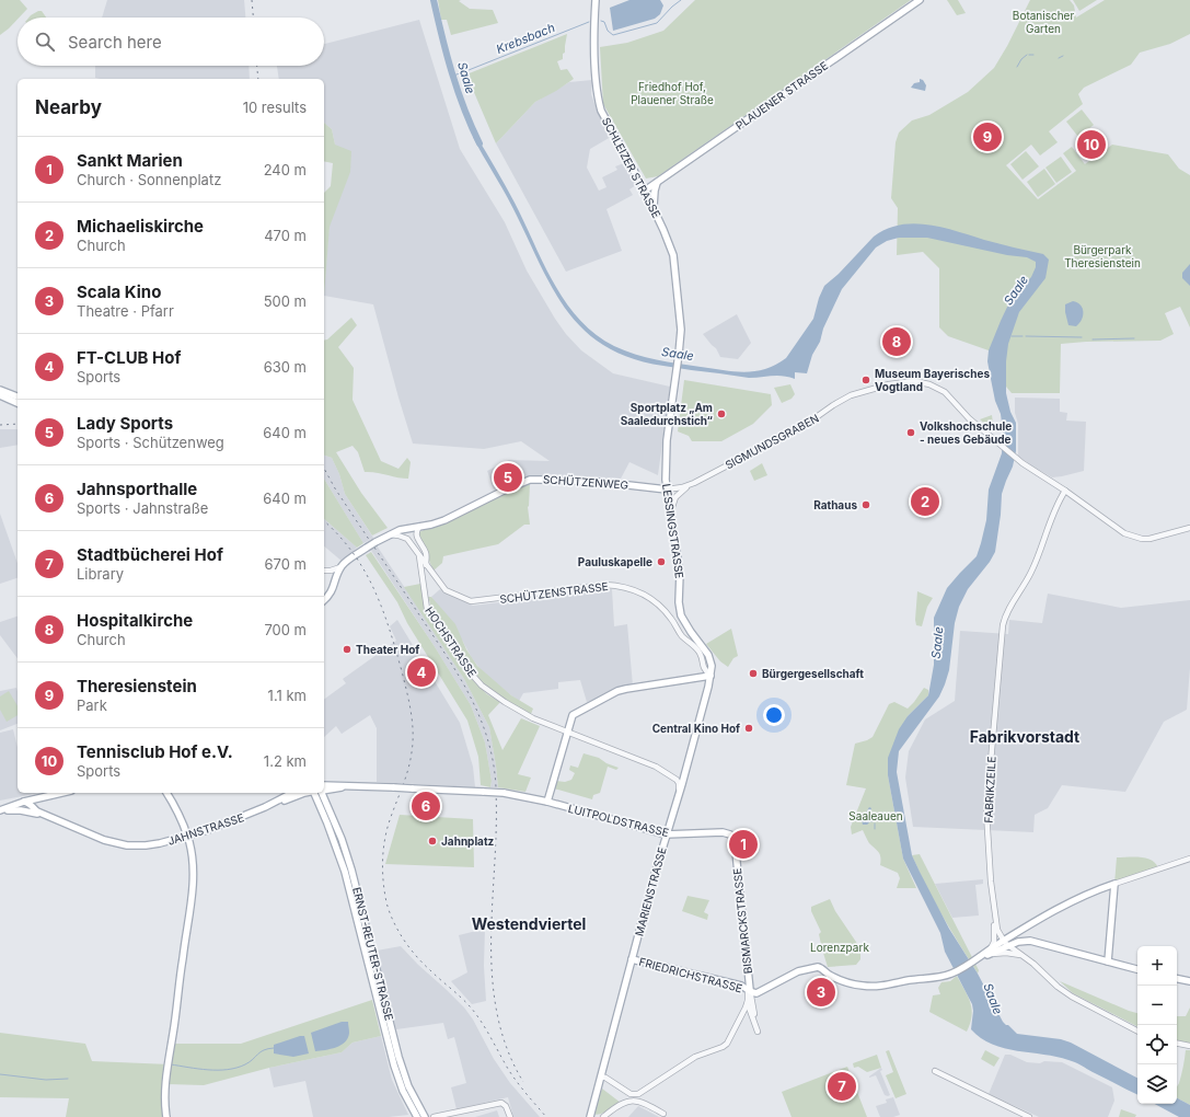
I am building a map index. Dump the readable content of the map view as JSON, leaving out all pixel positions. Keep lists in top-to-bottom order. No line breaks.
{"streets":{"main road":["PLAUENER STRASSE","SCHLEIZER STRASSE","SCHÜTZENWEG","LESSINGSTRASSE","LUITPOLDSTRASSE","JAHNSTRASSE","MARIENSTRASSE","BISMARCKSTRASSE","ERNST-REUTER-STRASSE","FRIEDRICHSTRASSE"],"street":["SIGMUNDSGRABEN","SCHÜTZENSTRASSE","HOCHSTRASSE","FABRIKZEILE"]},"crossings":[["PLAUENER STRASSE","SCHLEIZER STRASSE"],["SCHLEIZER STRASSE","LESSINGSTRASSE"],["SIGMUNDSGRABEN","SCHÜTZENWEG"],["SIGMUNDSGRABEN","LESSINGSTRASSE"],["SIGMUNDSGRABEN","FABRIKZEILE"],["SCHÜTZENWEG","LESSINGSTRASSE"],["SCHÜTZENWEG","SCHÜTZENSTRASSE"],["LESSINGSTRASSE","SCHÜTZENSTRASSE"],["LESSINGSTRASSE","MARIENSTRASSE"],["SCHÜTZENSTRASSE","HOCHSTRASSE"],["SCHÜTZENSTRASSE","MARIENSTRASSE"],["LUITPOLDSTRASSE","MARIENSTRASSE"],["LUITPOLDSTRASSE","BISMARCKSTRASSE"],["MARIENSTRASSE","FRIEDRICHSTRASSE"],["BISMARCKSTRASSE","FRIEDRICHSTRASSE"]],"districts":["Fabrikvorstadt","Westendviertel"],"water":["Krebsbach","Saale"],"parks":["Botanischer Garten","Friedhof Hof, Plauener Straße","Bürgerpark Theresienstein","Saaleauen","Lorenzpark"],"places":["Museum Bayerisches Vogtland","Sportplatz „Am Saaledurchstich“","Volkshochschule - neues Gebäude","Rathaus","Pauluskapelle","Theater Hof","Bürgergesellschaft","Central Kino Hof","Jahnplatz"],"page":{"search":"Search here","heading":["Nearby","10 results"],"pins":["9","10","8","5","2","4","6","1","3","7"],"list":[{"mark":"1","name":"Sankt Marien","note":"Church · Sonnenplatz","value":"240 m"},{"mark":"2","name":"Michaeliskirche","note":"Church","value":"470 m"},{"mark":"3","name":"Scala Kino","note":"Theatre · Pfarr","value":"500 m"},{"mark":"4","name":"FT-CLUB Hof","note":"Sports","value":"630 m"},{"mark":"5","name":"Lady Sports","note":"Sports · Schützenweg","value":"640 m"},{"mark":"6","name":"Jahnsporthalle","note":"Sports · Jahnstraße","value":"640 m"},{"mark":"7","name":"Stadtbücherei Hof","note":"Library","value":"670 m"},{"mark":"8","name":"Hospitalkirche","note":"Church","value":"700 m"},{"mark":"9","name":"Theresienstein","note":"Park","value":"1.1 km"},{"mark":"10","name":"Tennisclub Hof e.V.","note":"Sports","value":"1.2 km"}],"map_buttons":["+","−"]}}
